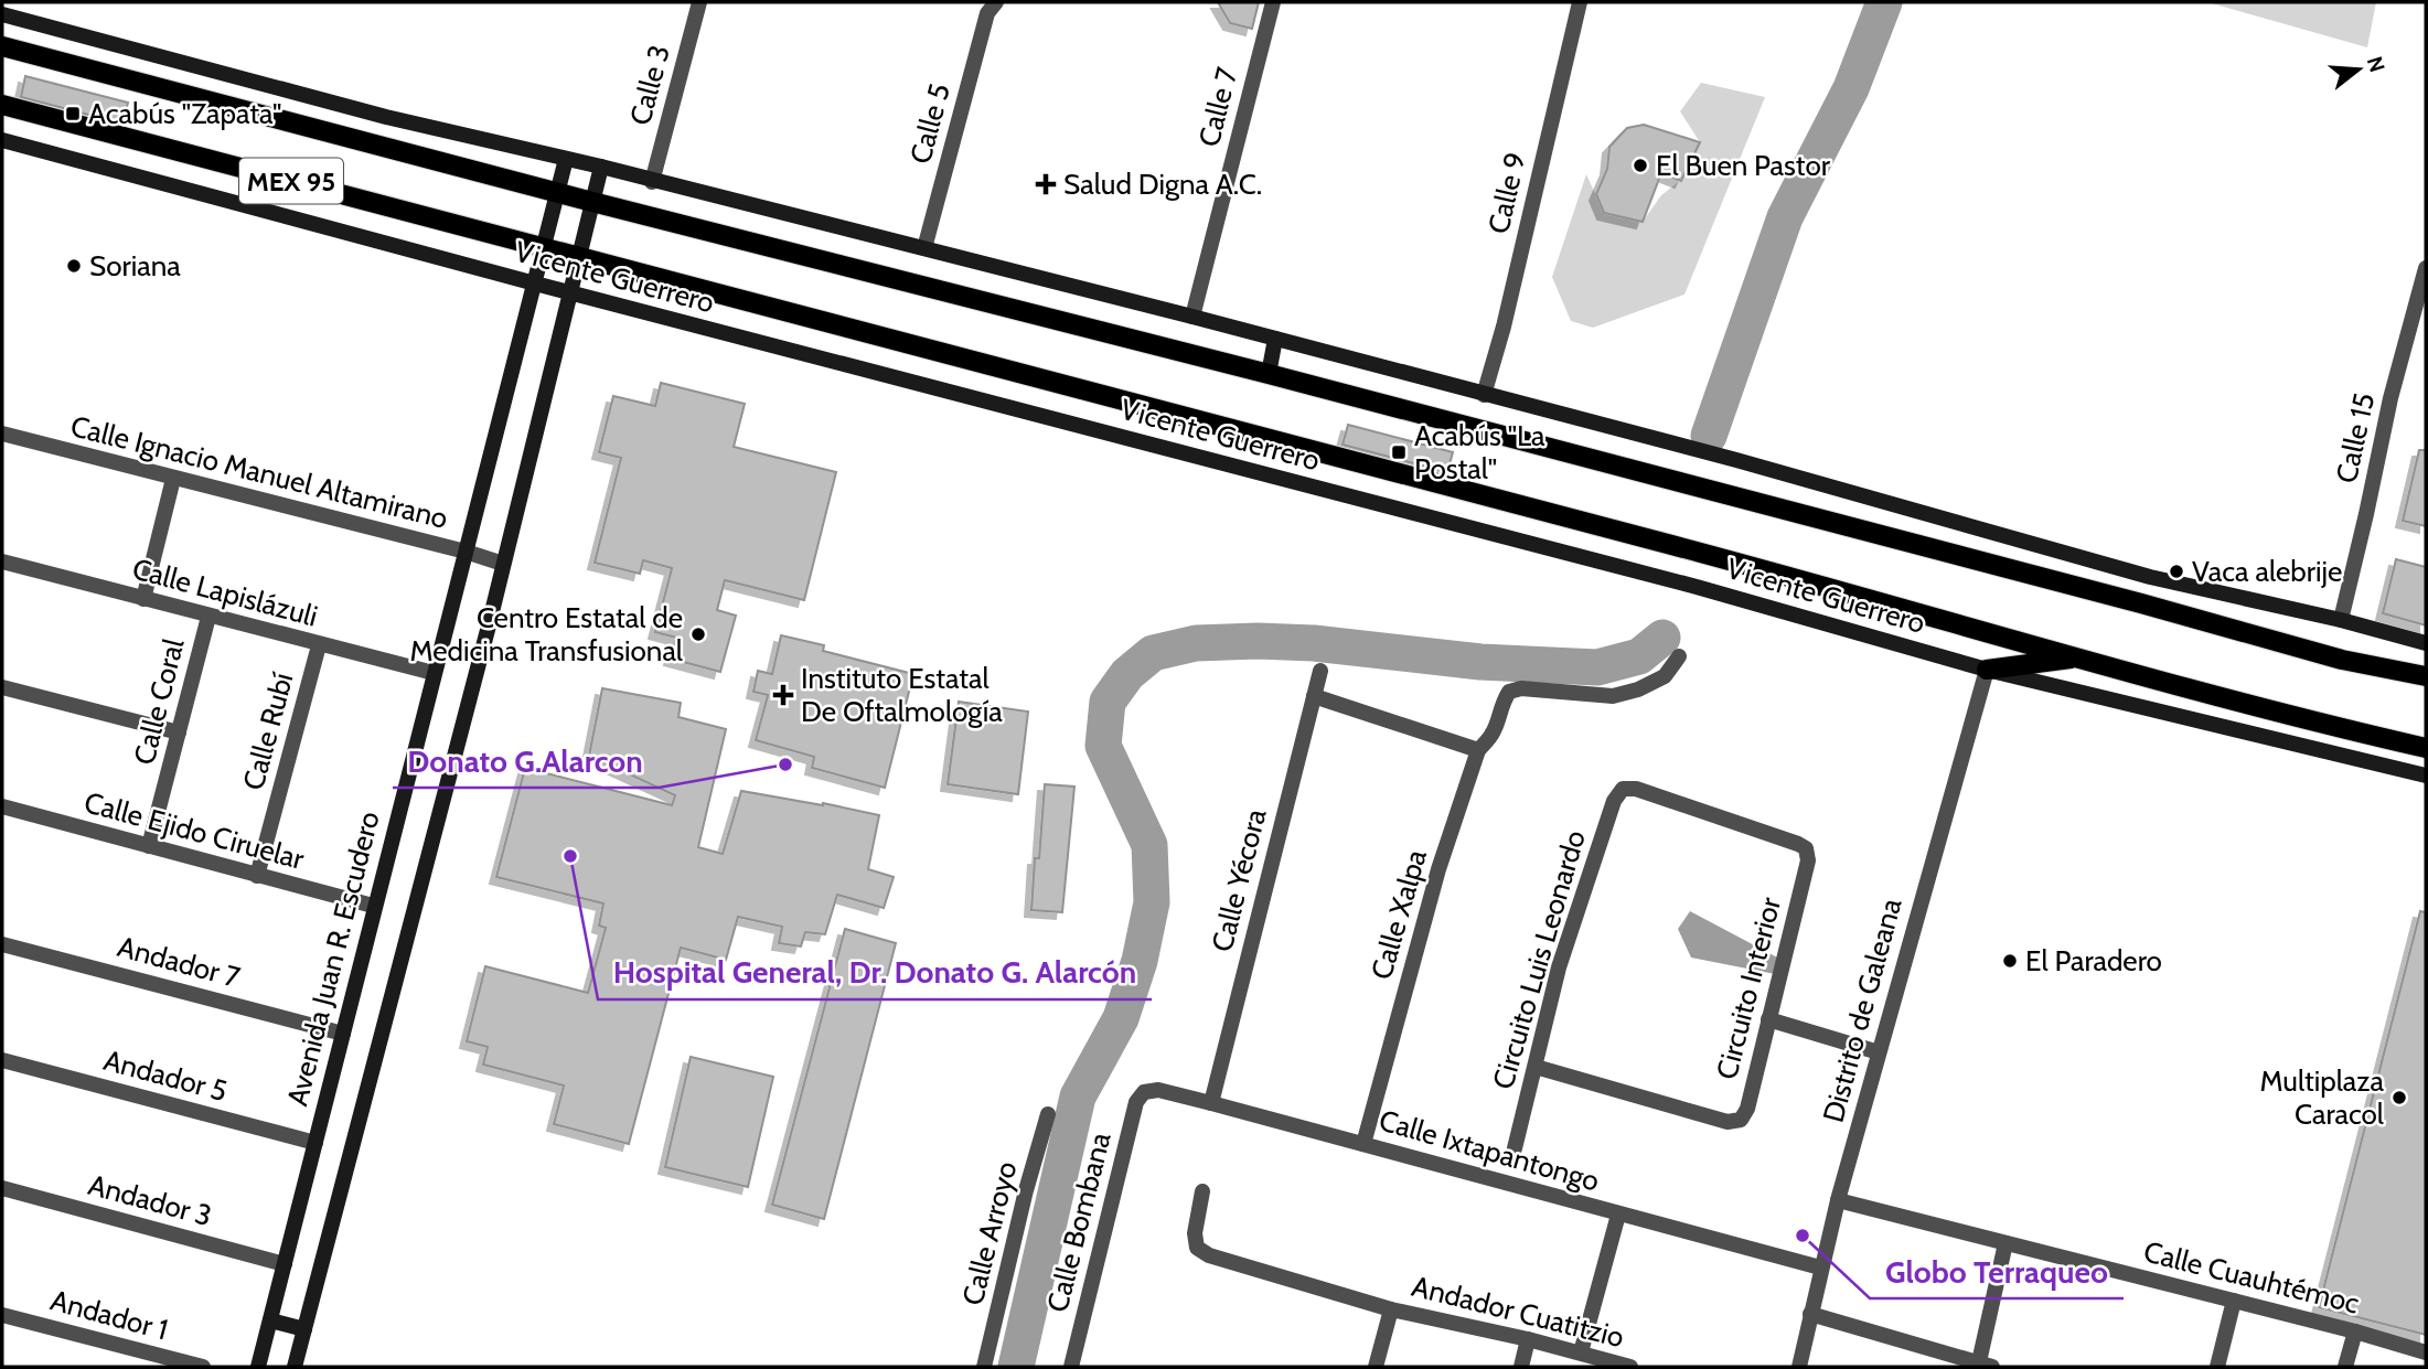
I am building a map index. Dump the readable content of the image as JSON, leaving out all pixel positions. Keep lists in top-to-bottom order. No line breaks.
{"streets":{"main road":["MEX 95","Vicente Guerrero","Avenida Juan R. Escudero"],"street":["Calle 3","Calle 7","Calle 5","Calle 9","Calle 15","Calle Ignacio Manuel Altamirano","Calle Lapislázuli","Calle Coral","Calle Rubí","Calle Ejido Ciruelar","Calle Yécora","Calle Xalpa","Circuito Luis Leonardo","Andador 7","Circuito Interior","Distrito de Galeana","Andador 5","Calle Ixtapantongo","Andador 3","Calle Bombana","Calle Arroyo","Calle Cuauhtémoc","Andador Cuatitzio","Andador 1"]},"crossings":[["MEX 95","Avenida Juan R. Escudero"],["Vicente Guerrero","Avenida Juan R. Escudero"],["Vicente Guerrero","Distrito de Galeana"],["Calle Ignacio Manuel Altamirano","Calle Coral"],["Calle Ignacio Manuel Altamirano","Avenida Juan R. Escudero"],["Calle Lapislázuli","Calle Coral"],["Calle Lapislázuli","Calle Rubí"],["Calle Lapislázuli","Avenida Juan R. Escudero"],["Calle Coral","Calle Ejido Ciruelar"],["Calle Rubí","Calle Ejido Ciruelar"],["Calle Ejido Ciruelar","Avenida Juan R. Escudero"],["Calle Yécora","Calle Ixtapantongo"],["Calle Xalpa","Calle Ixtapantongo"],["Avenida Juan R. Escudero","Andador 7"],["Avenida Juan R. Escudero","Andador 5"],["Avenida Juan R. Escudero","Andador 3"],["Circuito Luis Leonardo","Circuito Interior"],["Distrito de Galeana","Calle Ixtapantongo"],["Distrito de Galeana","Calle Cuauhtémoc"],["Calle Ixtapantongo","Calle Bombana"]],"places":{"transit":["Acabús \"Zapata\"","Acabús \"La Postal\""],"other":["El Buen Pastor","Soriana","Vaca alebrije","Centro Estatal de Medicina Transfusional","Donato G.Alarcon","Hospital General, Dr. Donato G. Alarcón","El Paradero","Multiplaza Caracol","Globo Terraqueo"],"health":["Salud Digna A.C.","Instituto Estatal De Oftalmología"]},"north":"right"}
